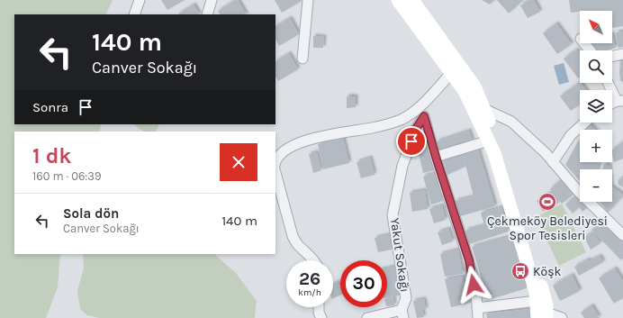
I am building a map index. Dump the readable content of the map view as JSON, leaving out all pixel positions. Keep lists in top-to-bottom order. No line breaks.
{"streets":{"street":["Yakut Sokağı"]},"places":{"sports":["Çekmeköy Belediyesi Spor Tesisleri"],"bus stop":["Köşk"]},"north":"top left","page":{"map_buttons":["+","−"],"turn":["140 m","Canver Sokağı"],"then":"Sonra","heading":["1 dk","160 m · 06:39"],"list":[{"name":"Sola dön","note":"Canver Sokağı","value":"140 m"}],"speed":"26 km/h","limit":"30"}}
